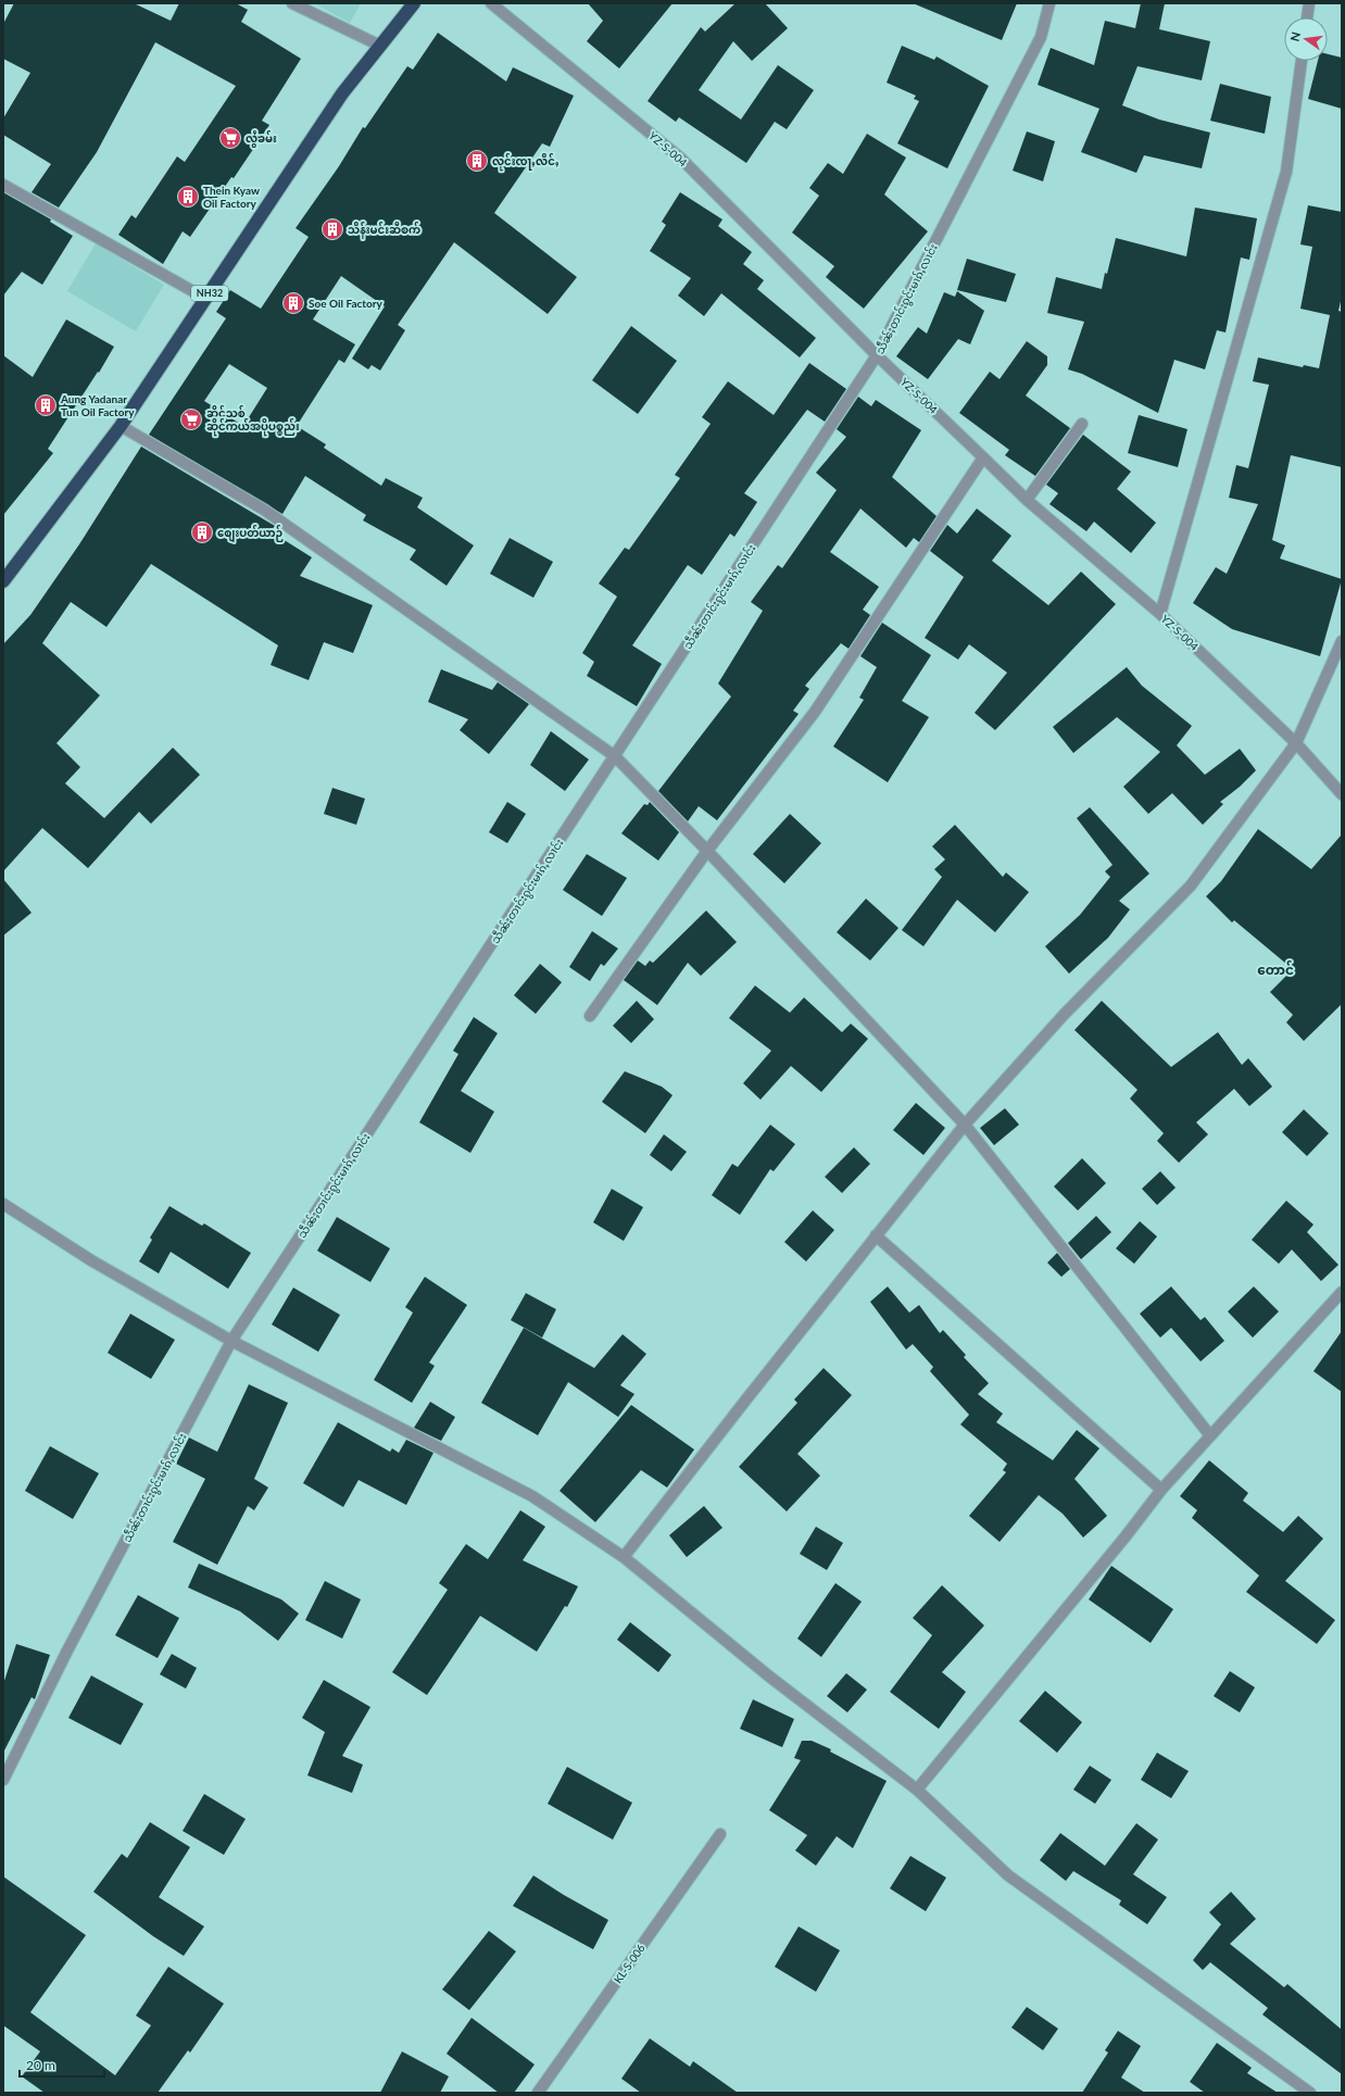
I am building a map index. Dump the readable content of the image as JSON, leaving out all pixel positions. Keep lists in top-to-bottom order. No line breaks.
{"streets":{"highway":["NH32"],"street":["YZ-S-004","သဵၼ်ႈတၢင်းၵွင်းမၢၵ်ႇလၢင်း","KL-S-006"]},"crossings":[["YZ-S-004","သဵၼ်ႈတၢင်းၵွင်းမၢၵ်ႇလၢင်း"]],"districts":["တောင်"],"places":{"supermarket":["လွႆၶမ်း","ဆိုင်သစ် ဆိုင်ကယ်အပိုပစ္စည်း"],"building":["လုင်းၸႃႇလိင်ႇ","Thein Kyaw Oil Factory","သိန်းမင်းဆီစက်","Soe Oil Factory","Aung Yadanar Tun Oil Factory","စျေးပတ်ယာဉ်"]},"scale_bar":"20 m","north":"left"}
